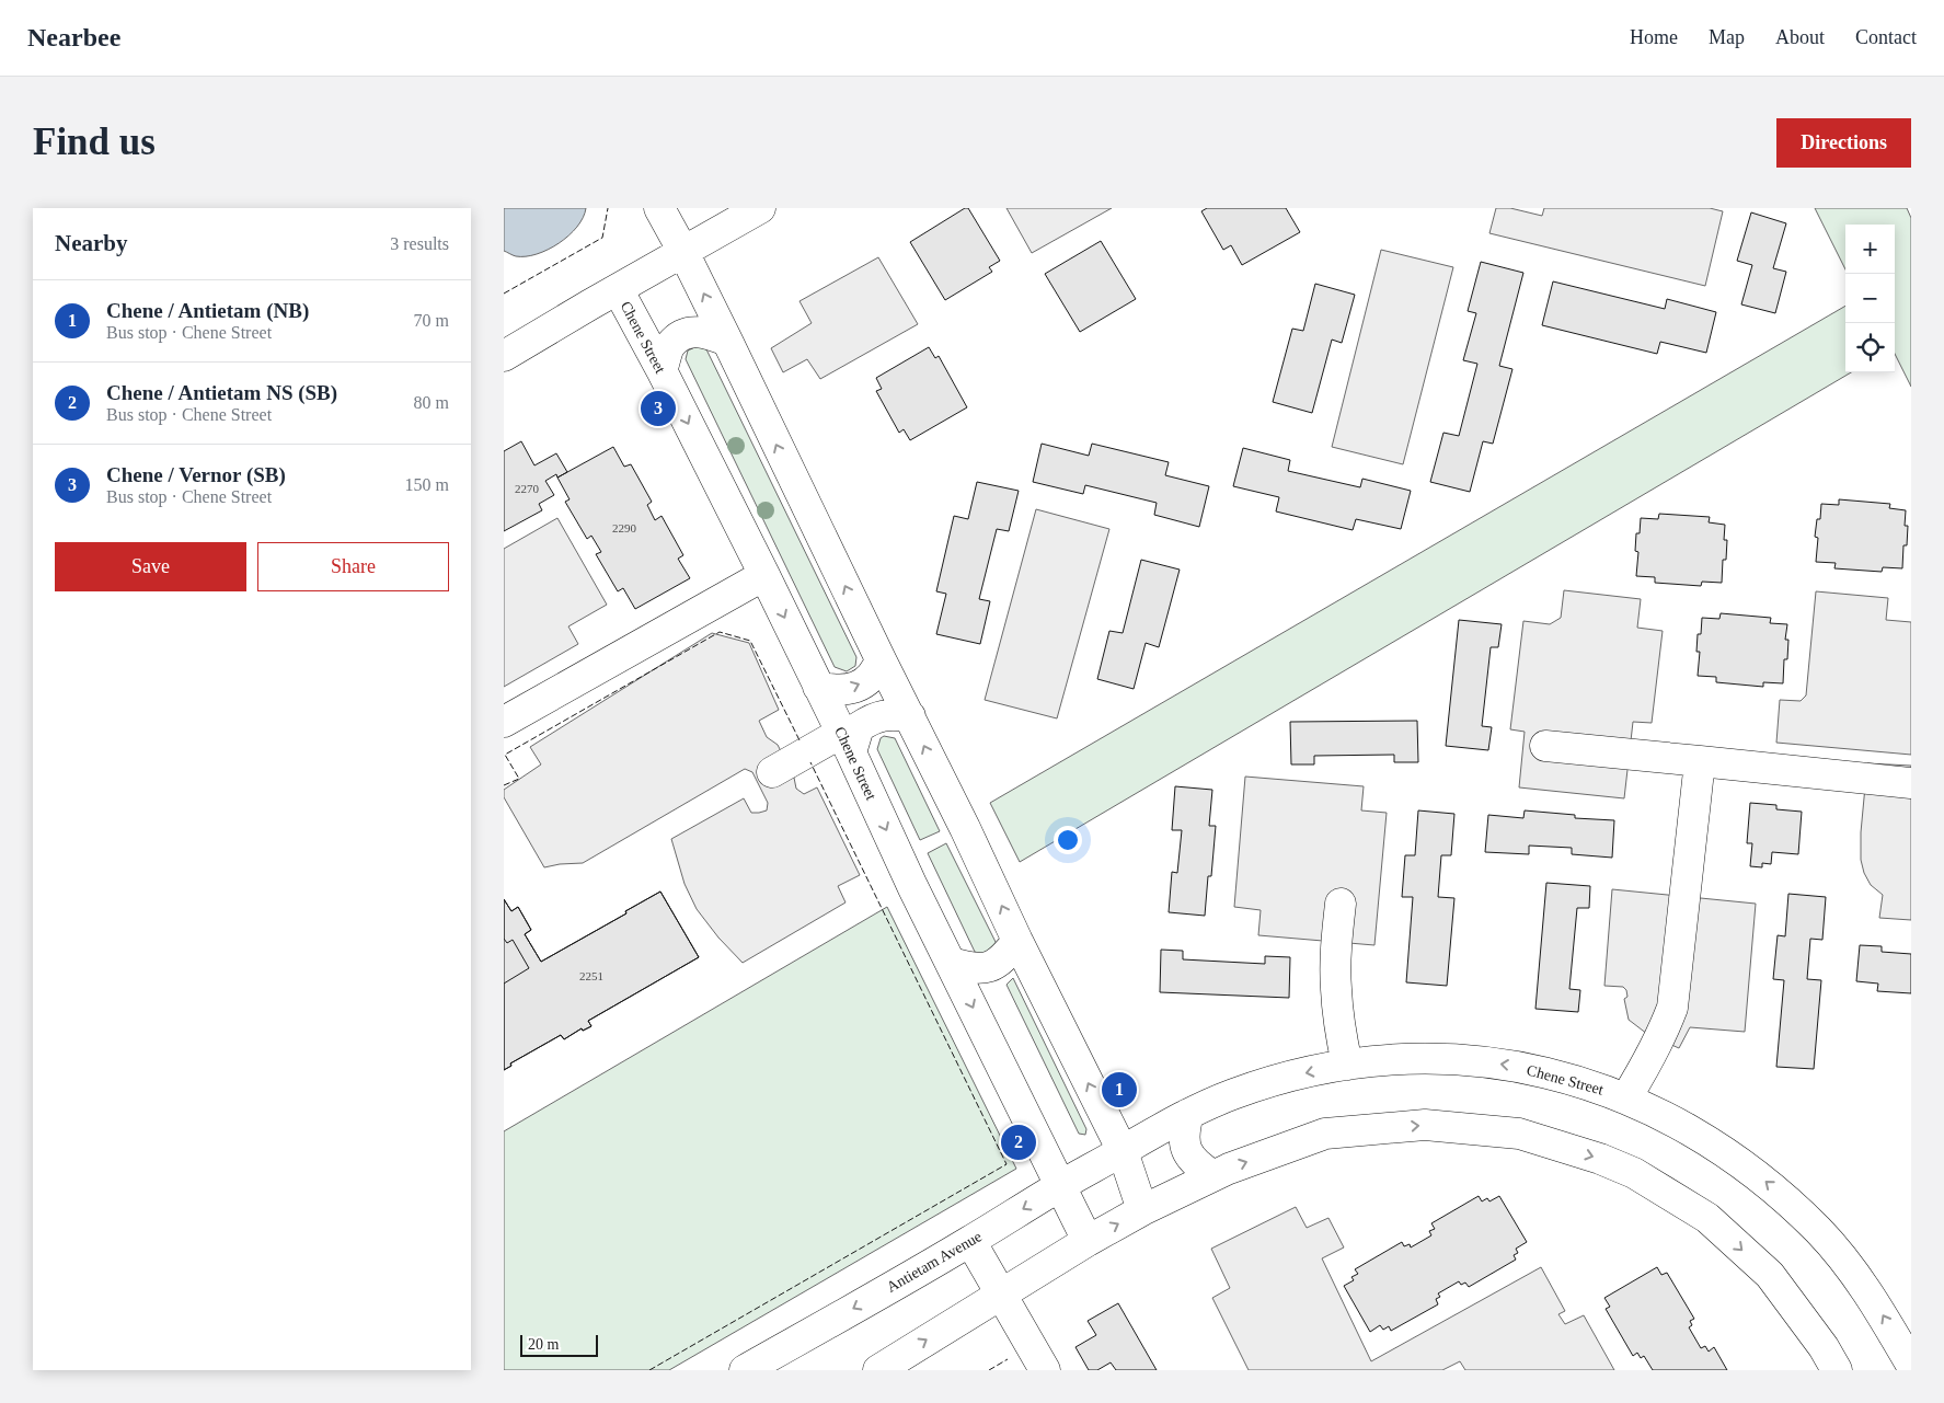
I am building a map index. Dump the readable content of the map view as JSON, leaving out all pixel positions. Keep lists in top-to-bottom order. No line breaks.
{"streets":{"street":["Chene Street","Antietam Avenue"]},"crossings":[["Chene Street","Antietam Avenue"]],"house_numbers":["2270","2290","2251"],"scale_bar":"20 m","page":{"header":"Nearbee","nav":["Home","Map","About","Contact"],"buttons":["Directions",["Save","Share"]],"title":"Find us","heading":["Nearby","3 results"],"map_buttons":["+","−"],"list":[{"mark":"1","name":"Chene / Antietam (NB)","note":"Bus stop · Chene Street","value":"70 m"},{"mark":"2","name":"Chene / Antietam NS (SB)","note":"Bus stop · Chene Street","value":"80 m"},{"mark":"3","name":"Chene / Vernor (SB)","note":"Bus stop · Chene Street","value":"150 m"}],"pins":["3","1","2"],"scale":"20 m"}}
